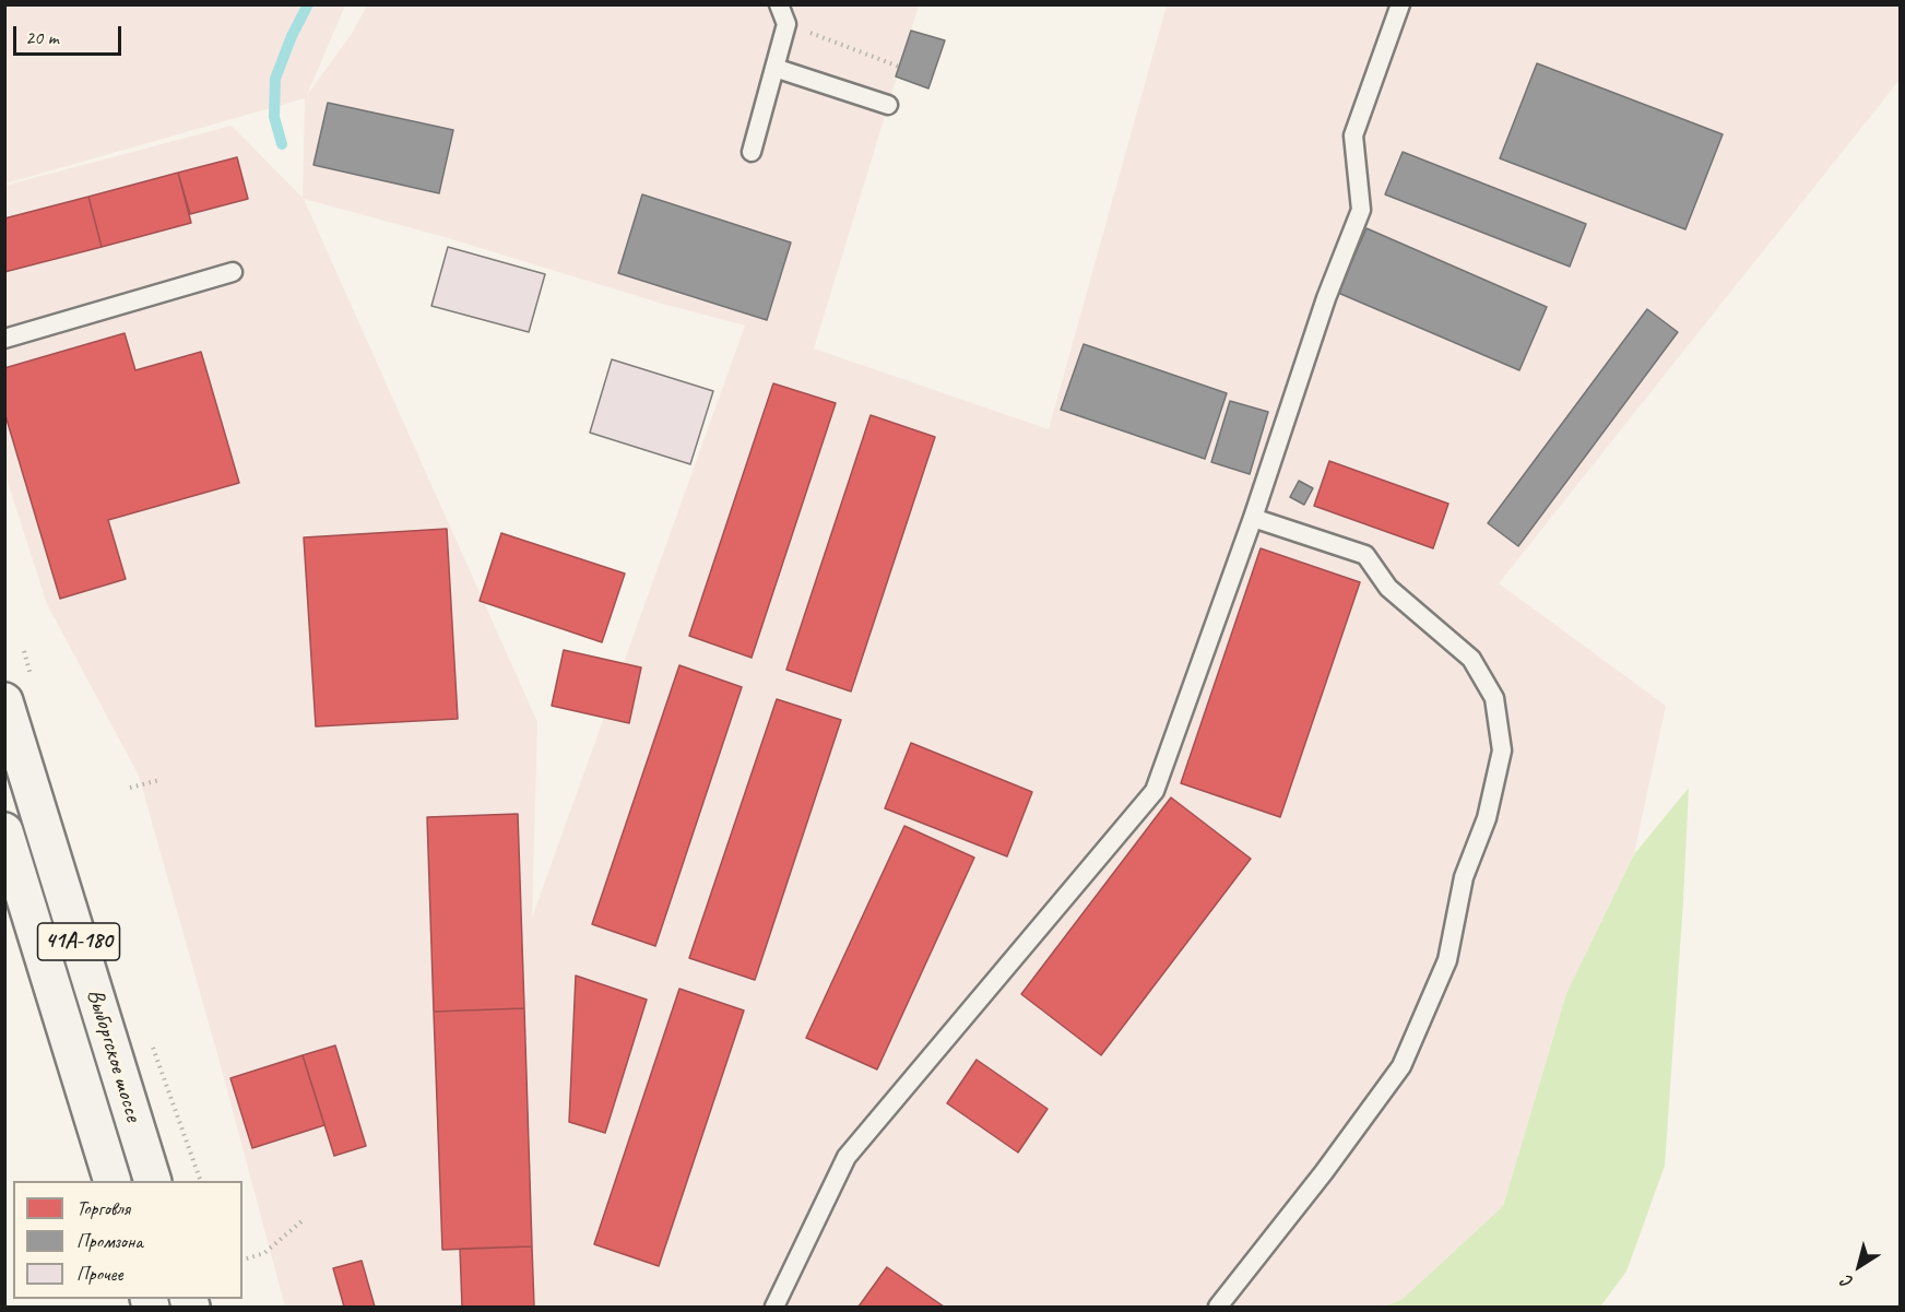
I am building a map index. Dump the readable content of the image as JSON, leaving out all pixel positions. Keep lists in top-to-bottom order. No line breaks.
{"streets":{"main road":["41А-180","Выборгское шоссе"]},"legend":["Торговля","Промзона","Прочее"],"scale_bar":"20 m","north":"bottom left"}
